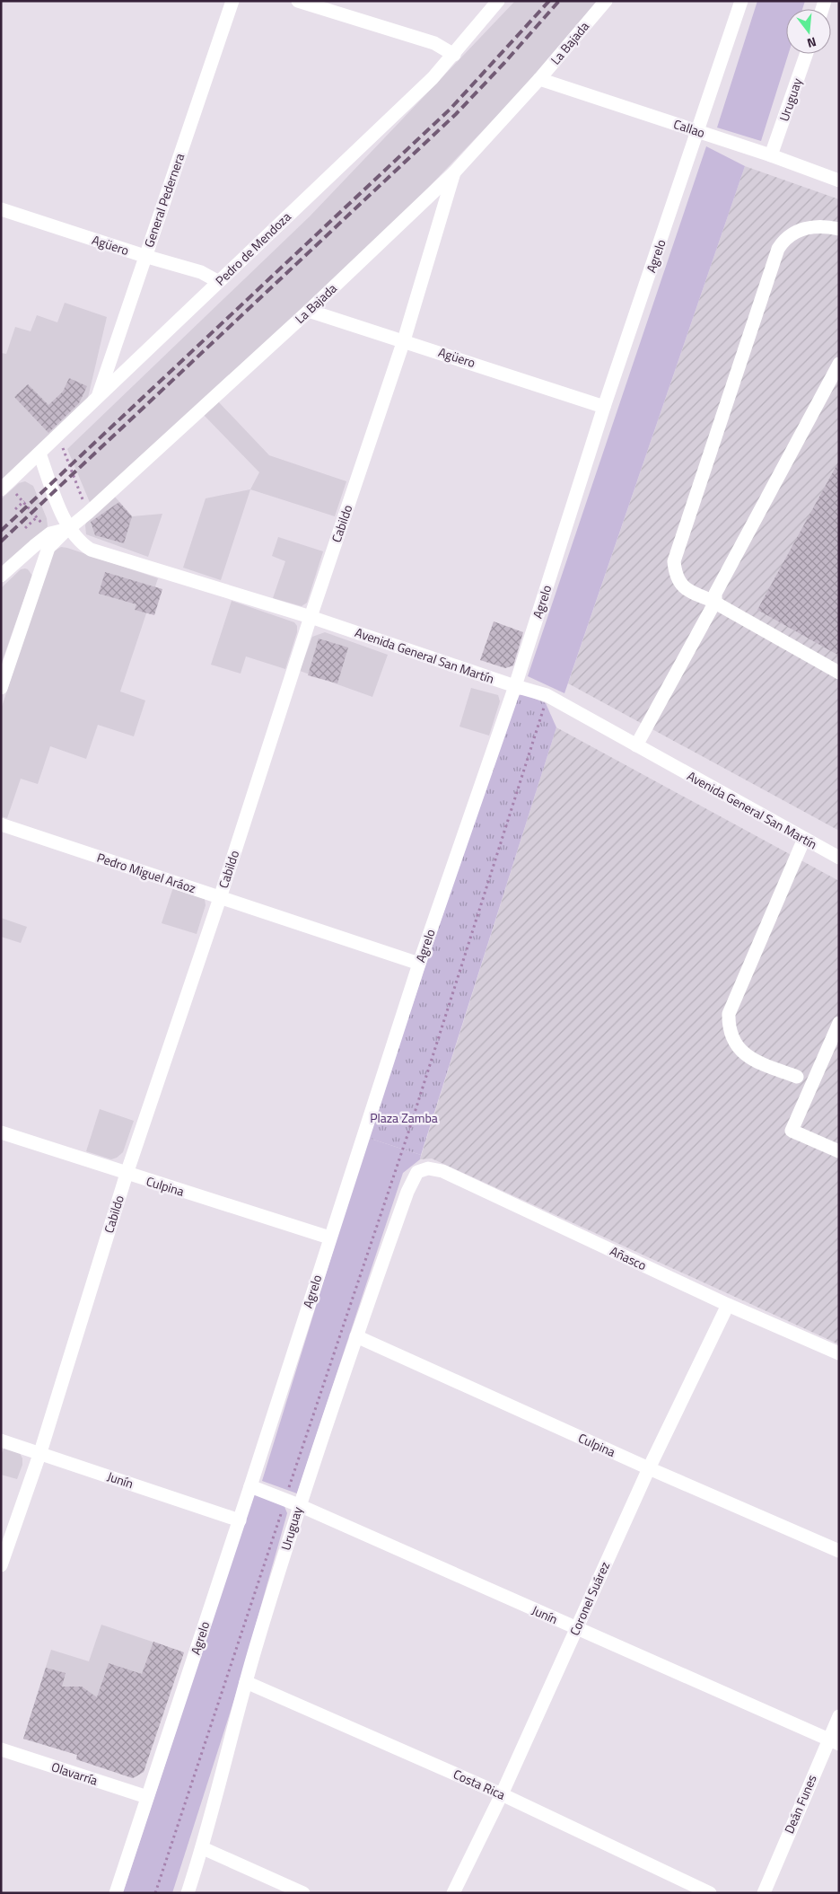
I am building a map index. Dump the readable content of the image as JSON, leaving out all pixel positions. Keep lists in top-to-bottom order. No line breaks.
{"streets":{"street":["La Bajada","Uruguay","Callao","General Pedernera","Agüero","Pedro de Mendoza","Agrelo","Cabildo","Avenida General San Martín","Pedro Miguel Aráoz","Culpina","Añasco","Junín","Coronel Suárez","Olavarría","Costa Rica","Deán Funes"]},"crossings":[["La Bajada","Callao"],["La Bajada","Agüero"],["La Bajada","Cabildo"],["La Bajada","Avenida General San Martín"],["Uruguay","Callao"],["Uruguay","Culpina"],["Uruguay","Añasco"],["Uruguay","Junín"],["Uruguay","Costa Rica"],["Callao","Agrelo"],["General Pedernera","Agüero"],["General Pedernera","Pedro de Mendoza"],["Agüero","Pedro de Mendoza"],["Agüero","Agrelo"],["Agüero","Cabildo"],["Pedro de Mendoza","Avenida General San Martín"],["Agrelo","Avenida General San Martín"],["Agrelo","Pedro Miguel Aráoz"],["Agrelo","Culpina"],["Agrelo","Junín"],["Agrelo","Olavarría"],["Cabildo","Avenida General San Martín"],["Cabildo","Pedro Miguel Aráoz"],["Cabildo","Culpina"],["Cabildo","Junín"],["Culpina","Coronel Suárez"],["Añasco","Coronel Suárez"],["Junín","Coronel Suárez"],["Junín","Deán Funes"],["Coronel Suárez","Costa Rica"]],"parks":["Plaza Zamba"],"north":"bottom"}
